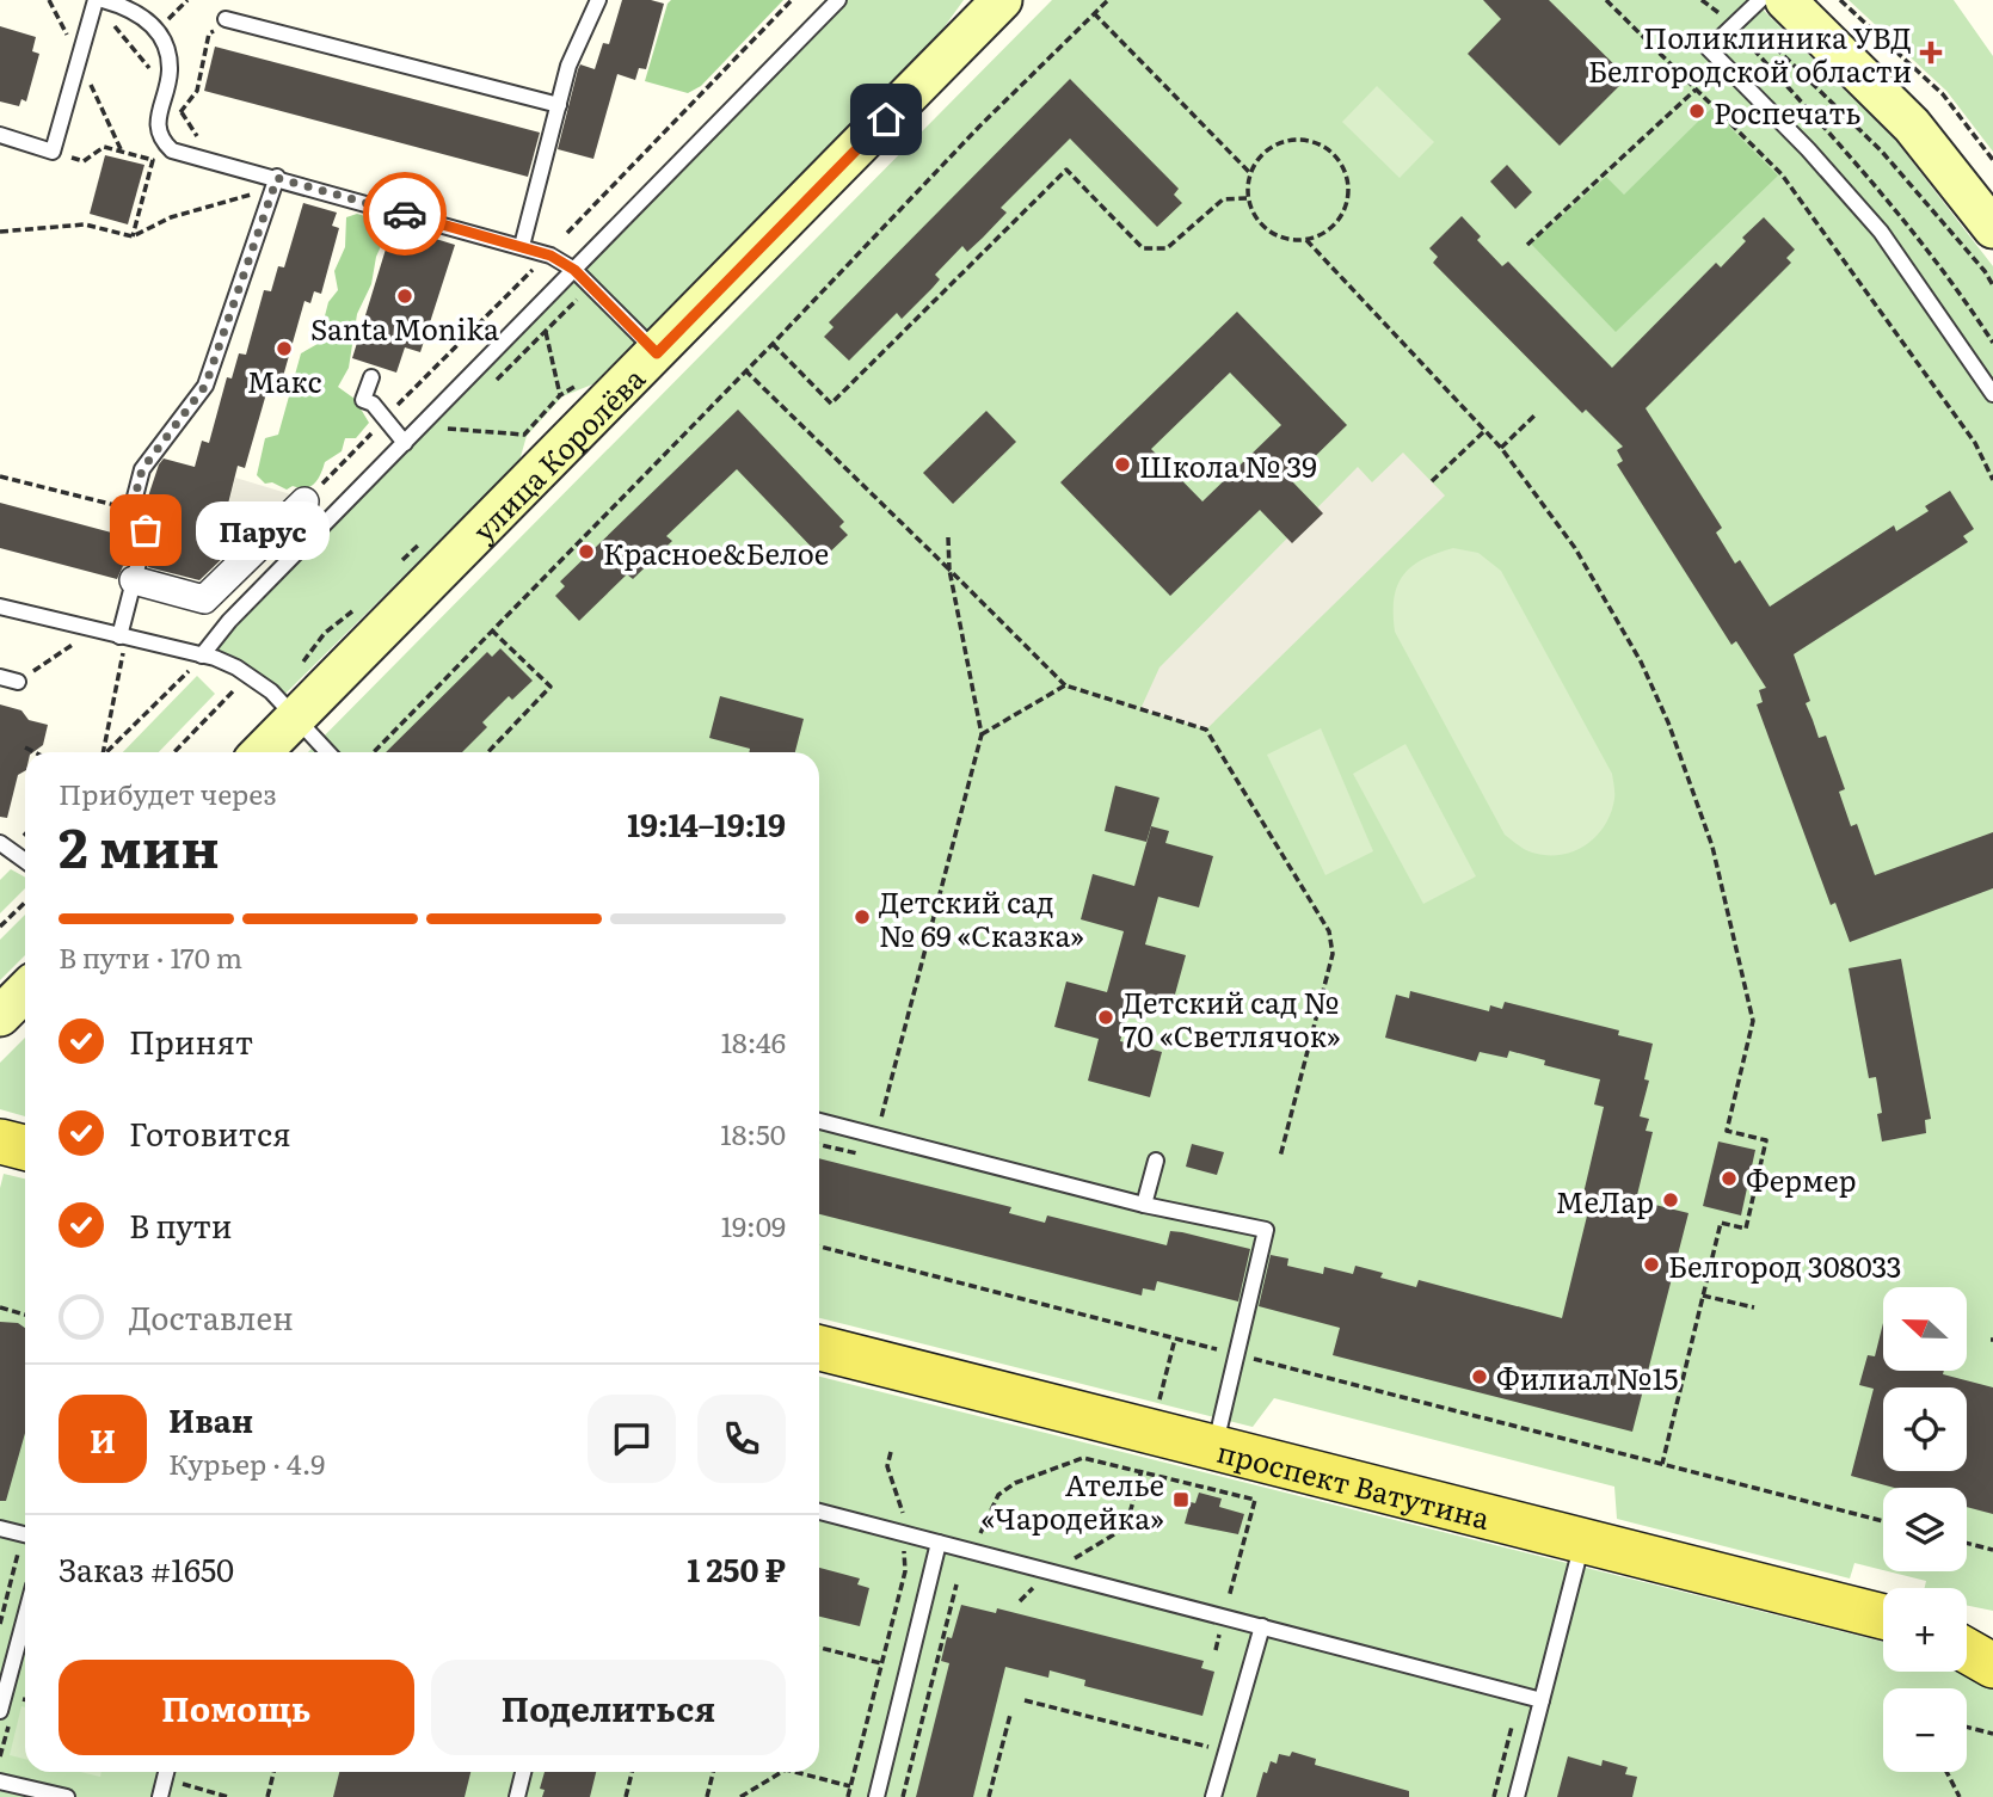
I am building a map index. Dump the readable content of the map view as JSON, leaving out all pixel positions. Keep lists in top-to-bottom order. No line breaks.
{"streets":{"main road":["проспект Ватутина"],"street":["улица Королёва"]},"places":{"health":["Поликлиника УВД Белгородской области"],"other":["Роспечать","Santa Monika","Макс","Школа № 39","Парус","Красное&Белое","Детский сад № 69 «Сказка»","Детский сад № 70 «Светлячок»","Фермер","МеЛар","Белгород 308033","Филиал №15"],"transit":["Ателье «Чародейка»"]},"north":"left","page":{"bubble":"Парус","heading":["2 мин","Прибудет через","19:14–19:19"],"panel":["Иван","Курьер · 4.9","Заказ #1650","1 250 ₽"],"bar":"В пути · 170 m","list":[["Принят","18:46"],["Готовится","18:50"],["В пути","19:09"],"Доставлен"],"map_buttons":["+","−"],"round":"И","buttons":["Помощь","Поделиться"]}}
